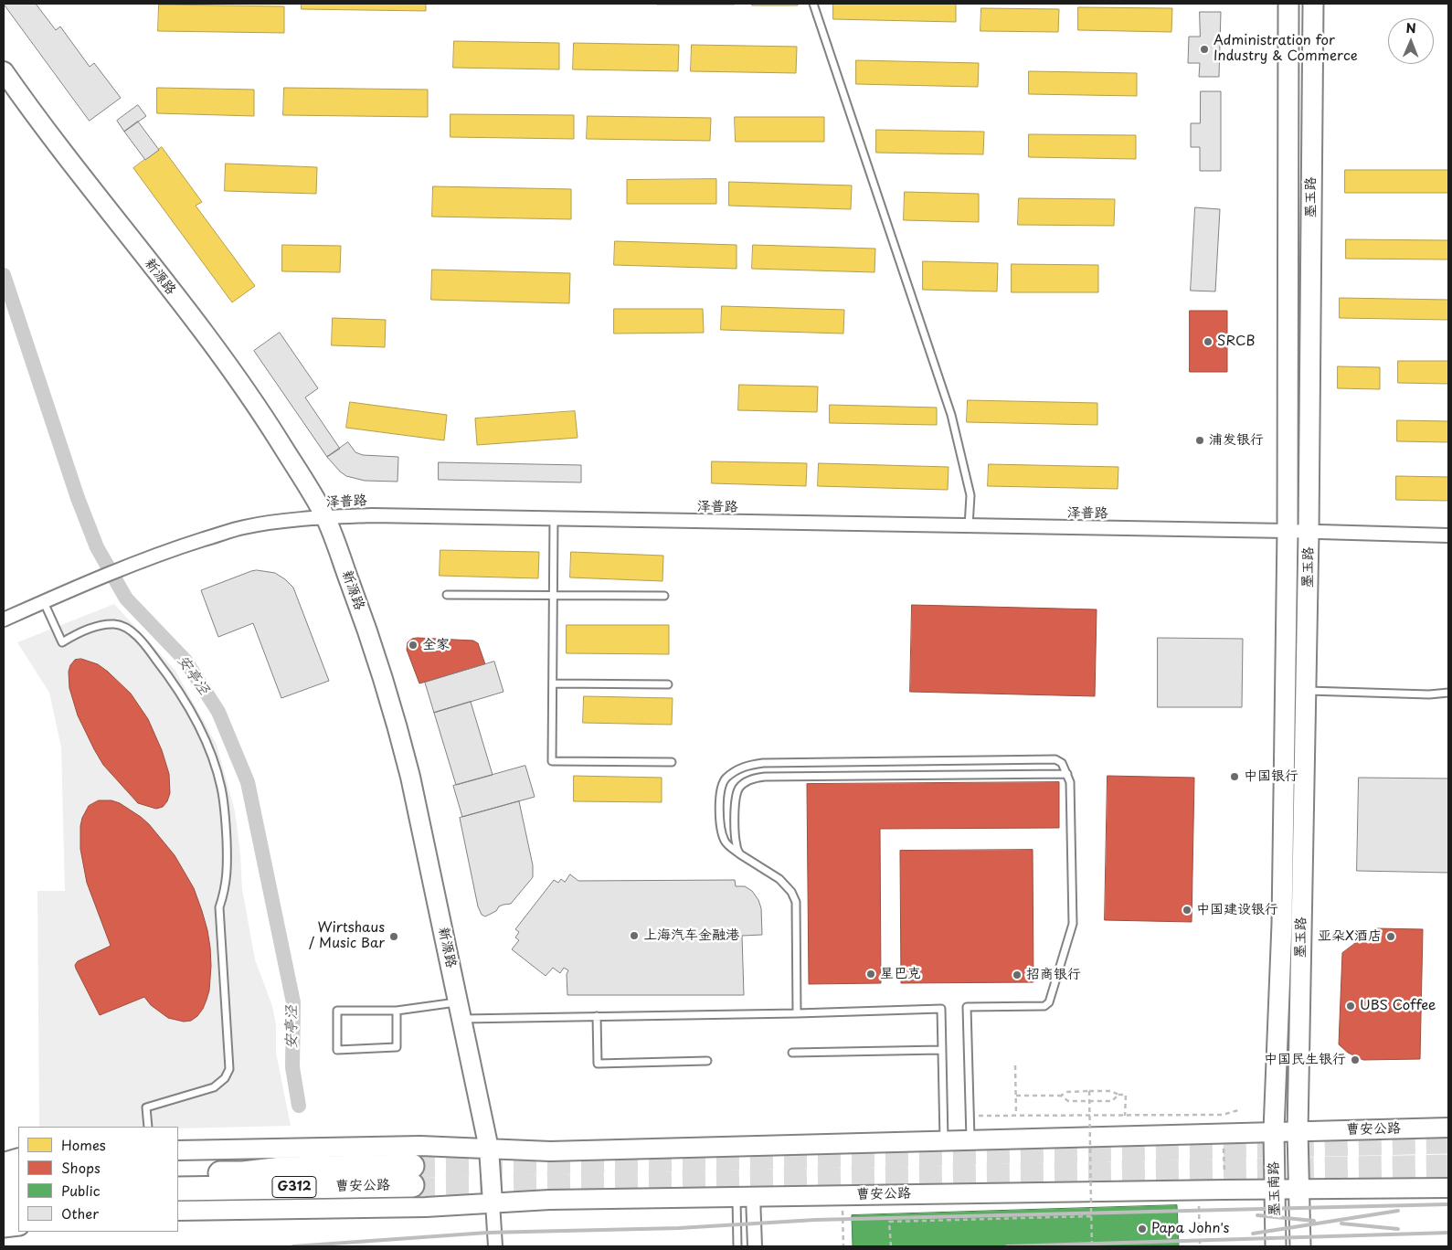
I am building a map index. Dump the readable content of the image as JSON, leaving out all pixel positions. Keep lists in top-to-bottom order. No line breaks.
{"streets":{"highway":["曹安公路","G312"],"main road":["墨玉路","新源路","墨玉南路"],"street":["泽普路"]},"crossings":[["墨玉路","泽普路"],["墨玉路","曹安公路"],["墨玉路","墨玉南路"],["新源路","泽普路"],["新源路","曹安公路"],["曹安公路","墨玉南路"]],"water":["安亭泾"],"places":["Administration for Industry & Commerce","SRCB","浦发银行","全家","中国银行","中国建设银行","上海汽车金融港","Wirtshaus / Music Bar","亚朵X酒店","星巴克","招商银行","UBS Coffee","中国民生银行","Papa John's"],"legend":["Homes","Shops","Public","Other"],"north":"top"}
